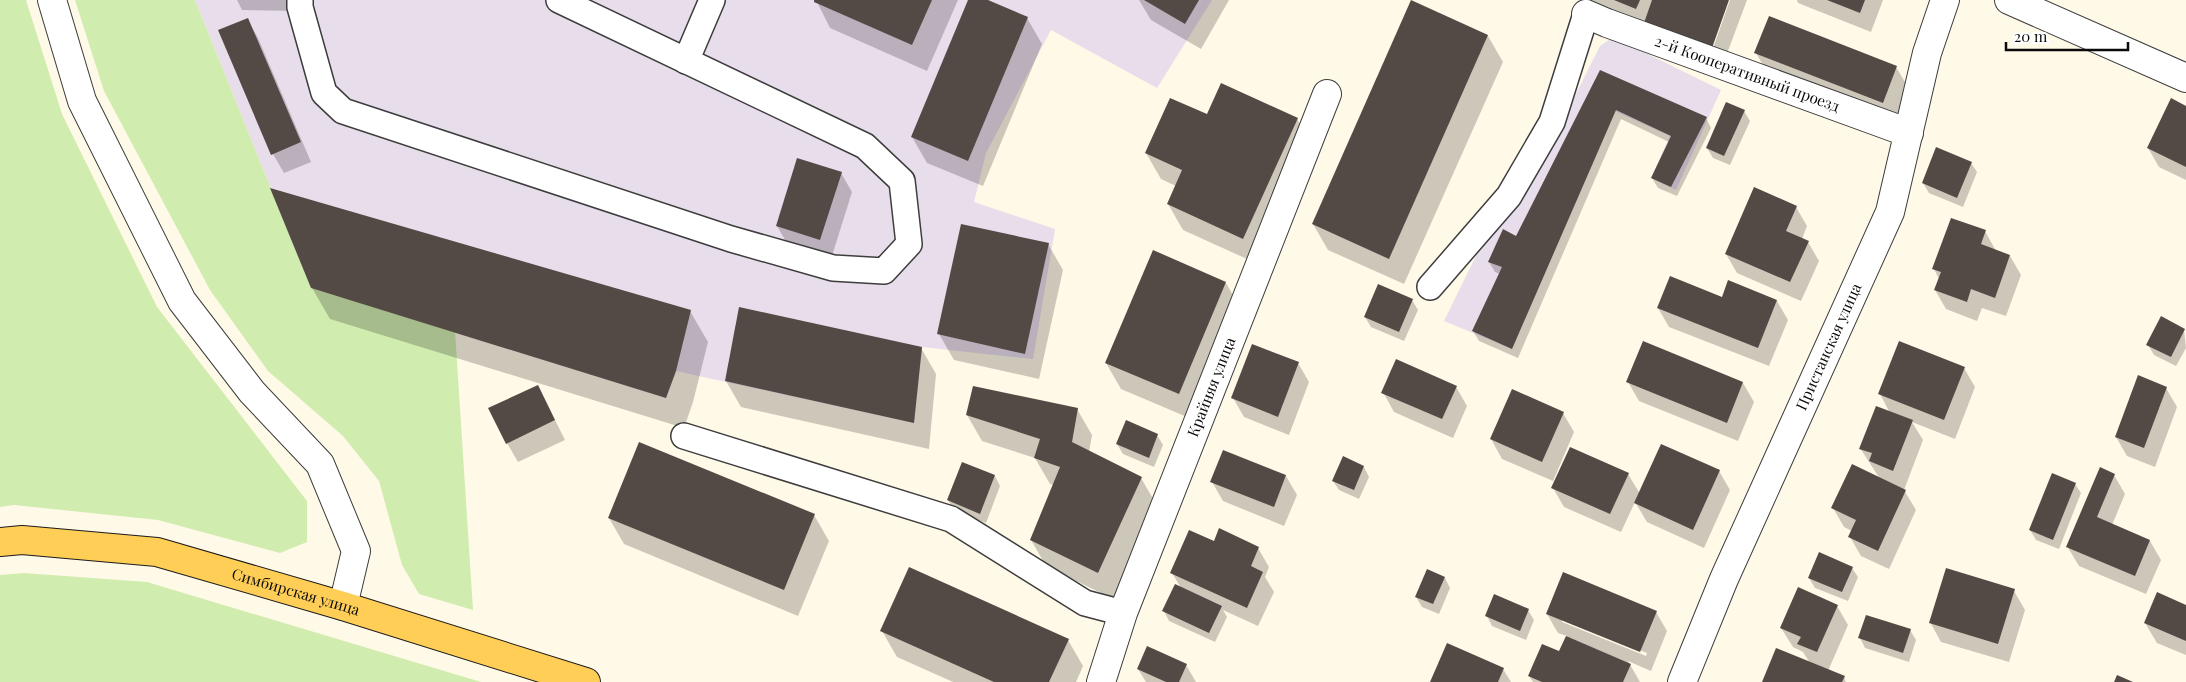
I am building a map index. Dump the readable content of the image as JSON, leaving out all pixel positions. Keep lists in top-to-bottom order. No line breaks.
{"streets":{"main road":["Симбирская улица"],"street":["2-й Кооперативный проезд","Пристанская улица","Крайняя улица"]},"crossings":[["2-й Кооперативный проезд","Пристанская улица"]],"scale_bar":"20 m"}
